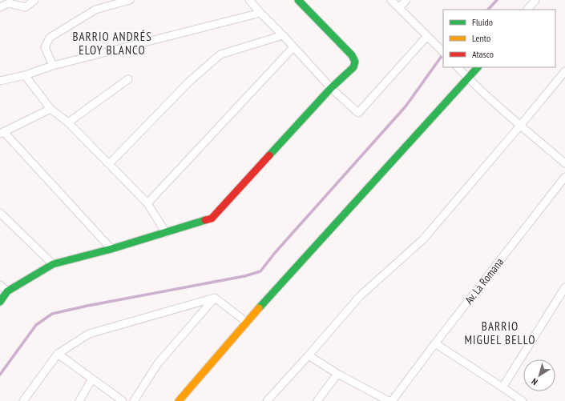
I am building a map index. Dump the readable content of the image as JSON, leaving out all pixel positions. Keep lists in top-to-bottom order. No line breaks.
{"streets":{"street":["Av. La Romana"]},"districts":["BARRIO ANDRÉS ELOY BLANCO","BARRIO MIGUEL BELLO"],"legend":["Fluido","Lento","Atasco"],"north":"bottom left"}
